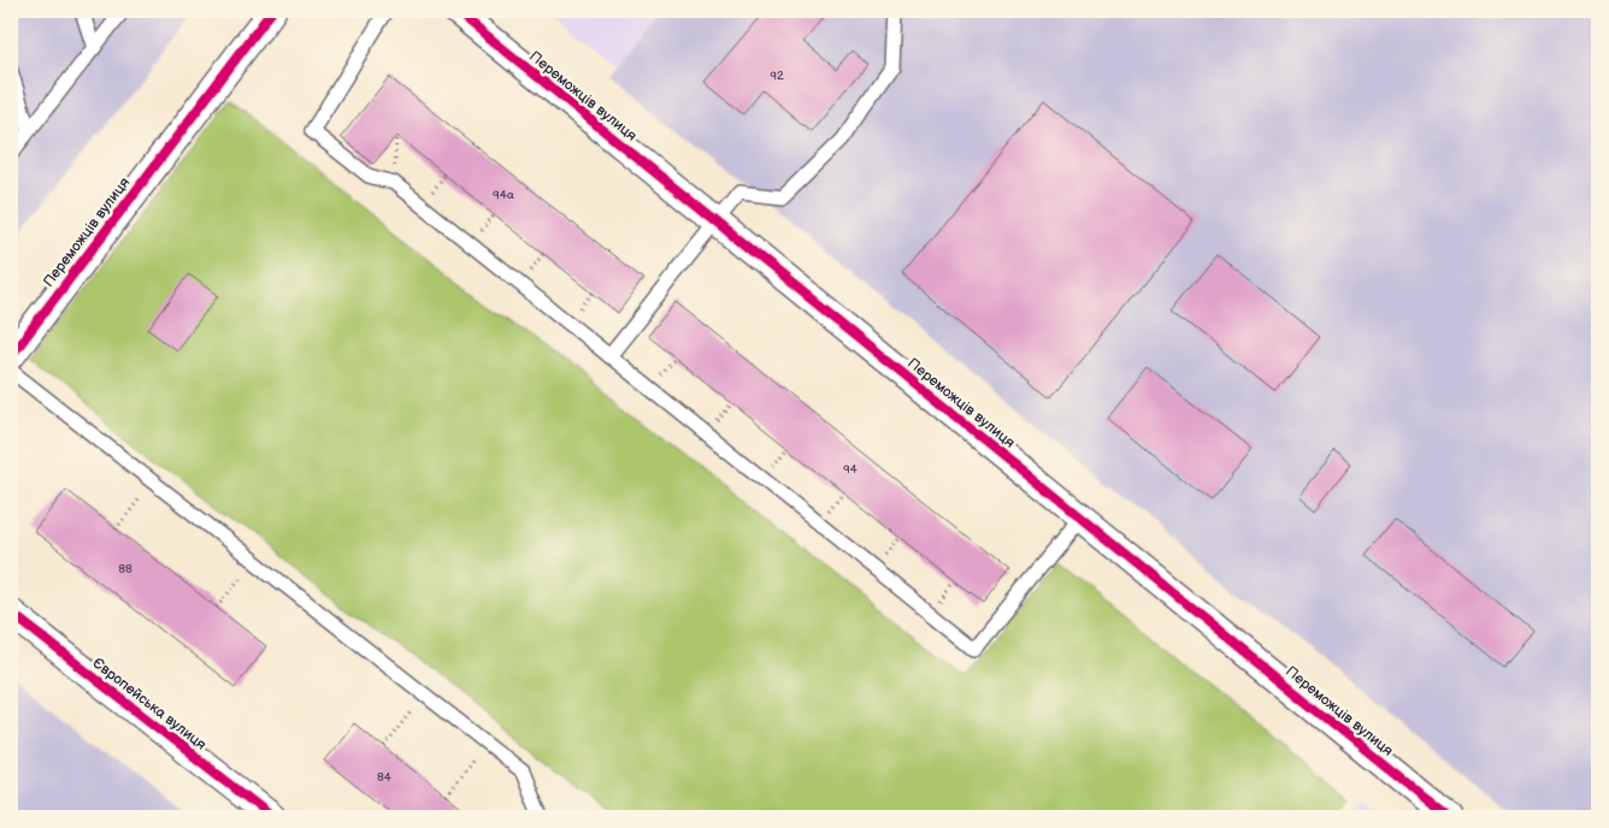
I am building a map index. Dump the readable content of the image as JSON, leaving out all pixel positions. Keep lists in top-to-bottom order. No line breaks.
{"streets":{"street":["Переможців вулиця","Європейська вулиця"]},"house_numbers":["92","94а","94","88","84"]}
